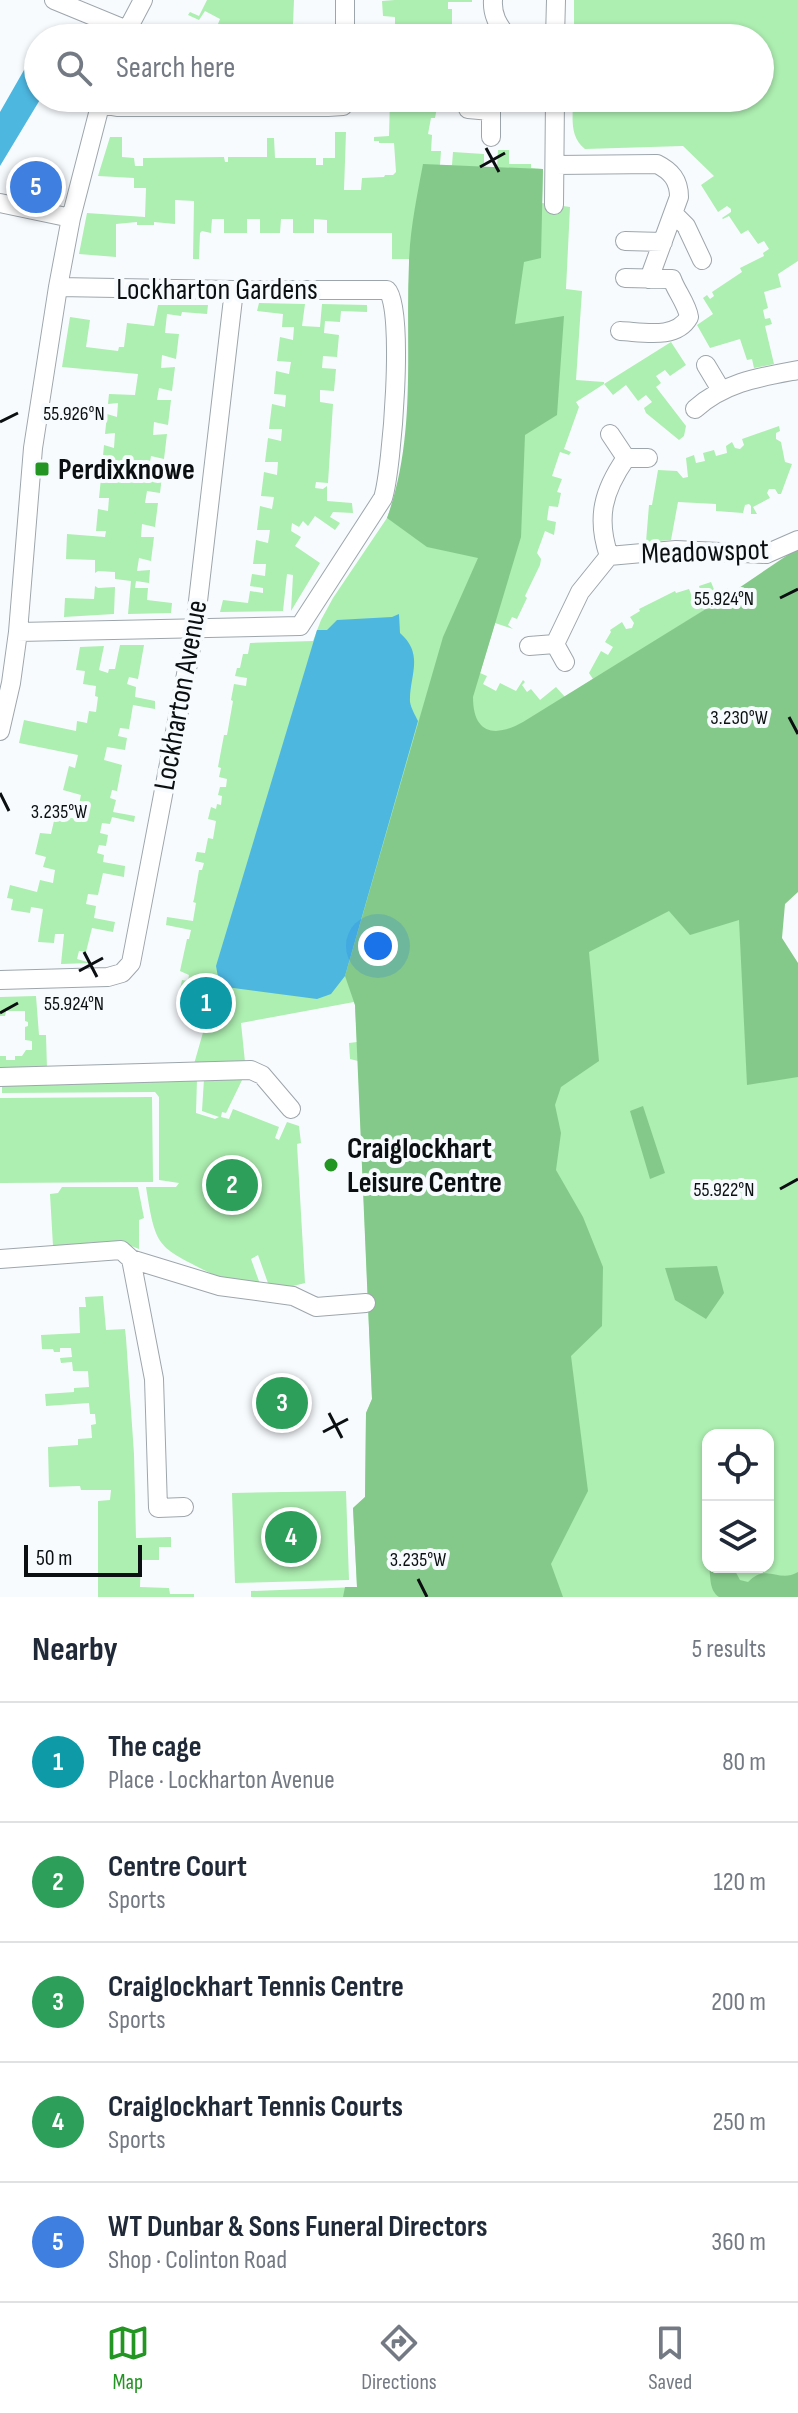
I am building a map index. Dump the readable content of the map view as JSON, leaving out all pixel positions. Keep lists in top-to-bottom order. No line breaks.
{"streets":{"street":["Lockharton Gardens","Meadowspot","Lockharton Avenue"]},"crossings":[["Lockharton Gardens","Lockharton Avenue"]],"places":{"transit":["Perdixknowe"],"other":["Craiglockhart Leisure Centre"]},"scale_bar":"50 m","page":{"search":"Search here","pins":["5","1","2","3","4"],"scale":"50 m","heading":["Nearby","5 results"],"list":[{"mark":"1","name":"The cage","note":"Place · Lockharton Avenue","value":"80 m"},{"mark":"2","name":"Centre Court","note":"Sports","value":"120 m"},{"mark":"3","name":"Craiglockhart Tennis Centre","note":"Sports","value":"200 m"},{"mark":"4","name":"Craiglockhart Tennis Courts","note":"Sports","value":"250 m"},{"mark":"5","name":"WT Dunbar & Sons Funeral Directors","note":"Shop · Colinton Road","value":"360 m"}],"nav":["Map","Directions","Saved"]},"coordinates":["55.926°N","55.924°N","3.230°W","3.235°W","55.922°N"]}
